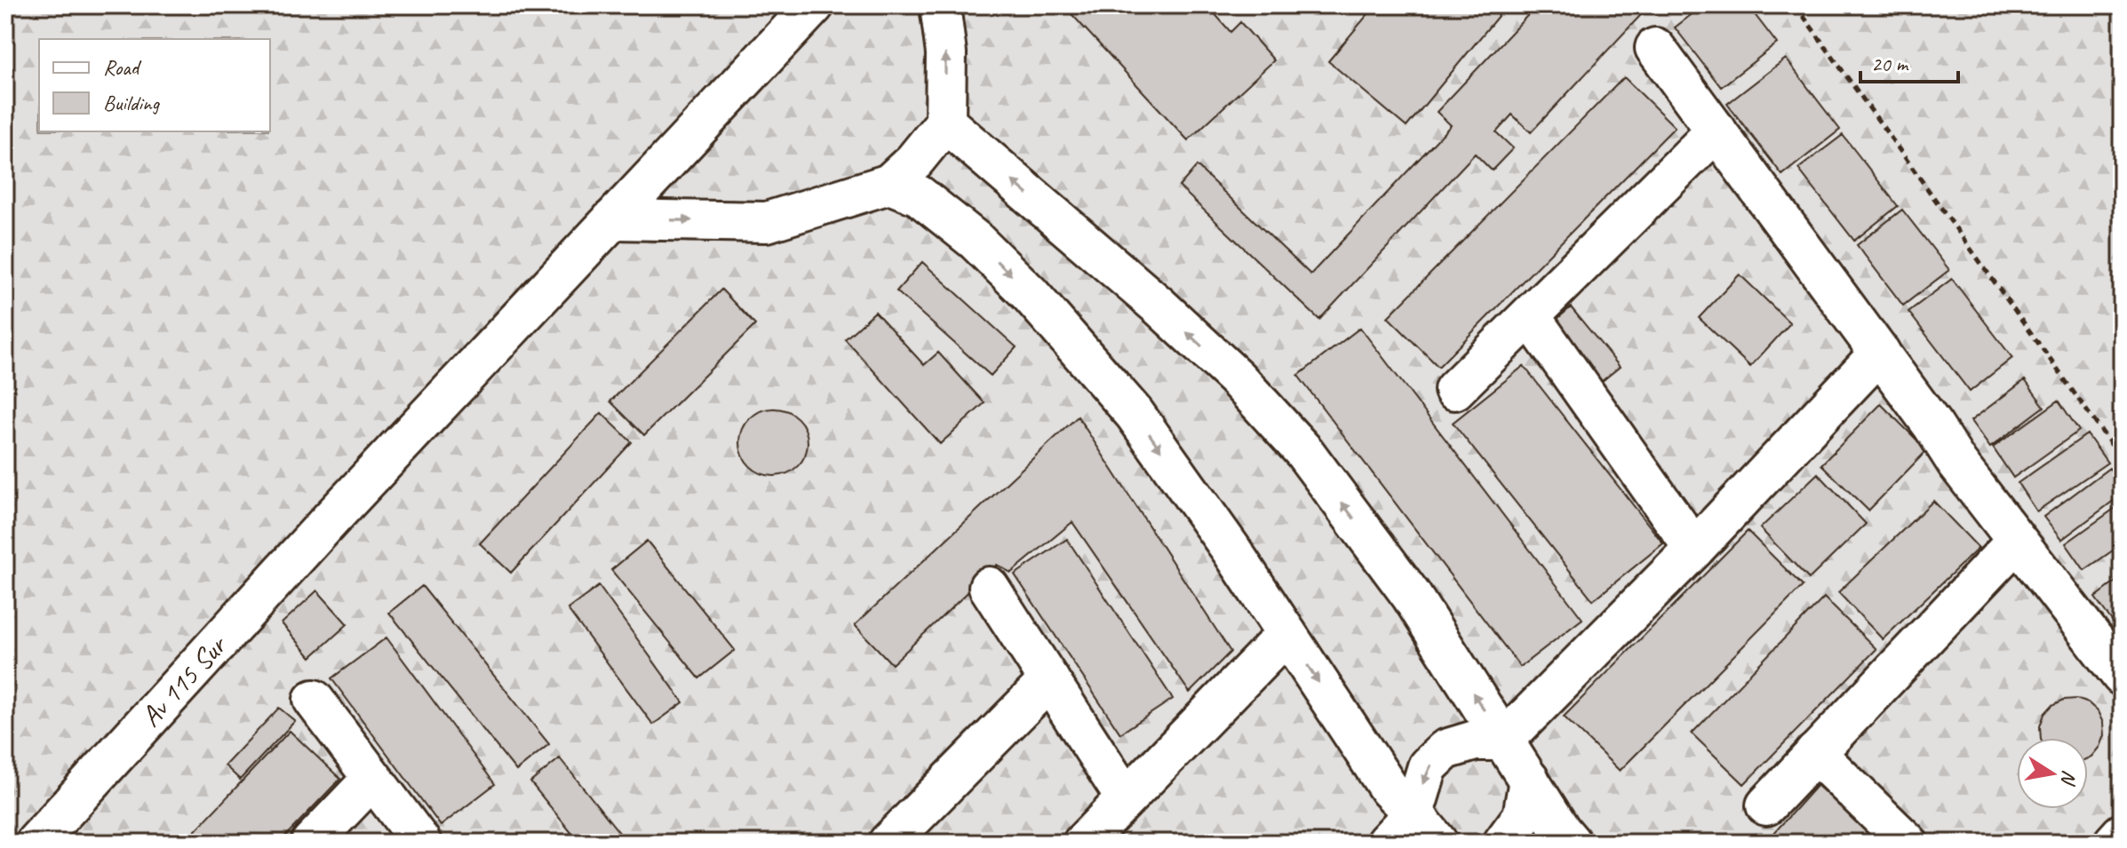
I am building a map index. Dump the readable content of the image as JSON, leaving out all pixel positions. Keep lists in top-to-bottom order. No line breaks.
{"streets":{"street":["Av 115 Sur"]},"legend":["Road","Building"],"scale_bar":"20 m","north":"right"}
